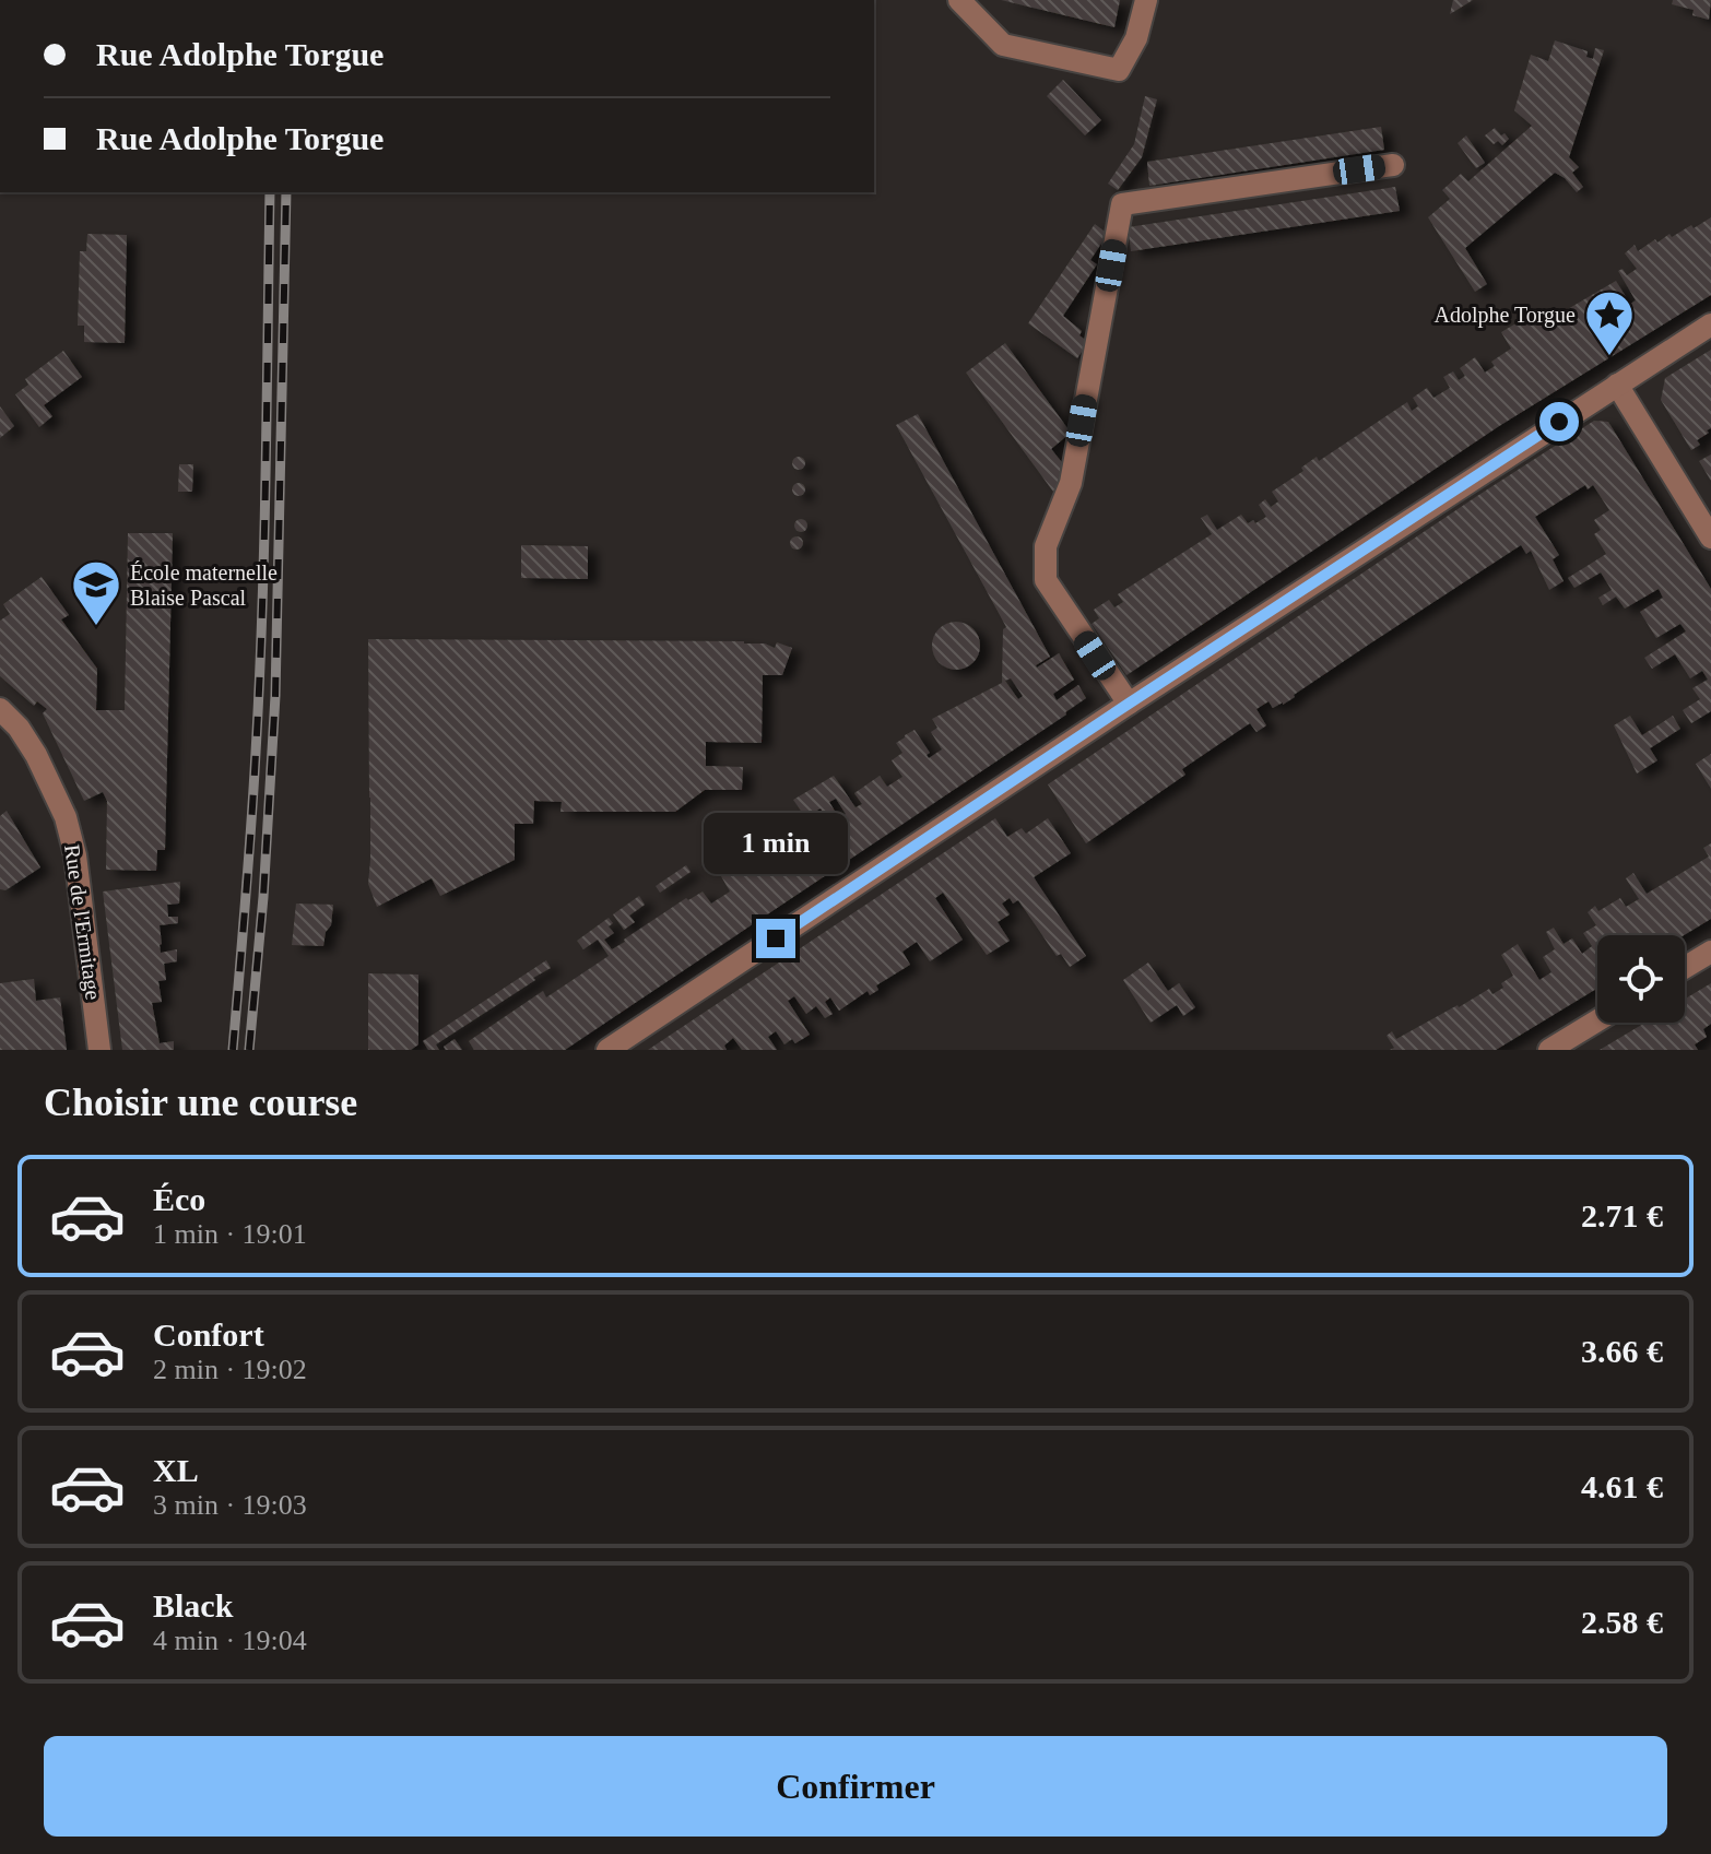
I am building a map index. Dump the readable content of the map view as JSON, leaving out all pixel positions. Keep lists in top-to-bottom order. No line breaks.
{"streets":{"street":["Rue de l'Ermitage"]},"places":{"place":["Adolphe Torgue"],"school or university":["École maternelle Blaise Pascal"]},"page":{"banner":["Rue Adolphe Torgue","Rue Adolphe Torgue"],"bubble":"1 min","heading":"Choisir une course","list":[{"name":"Éco","note":"1 min · 19:01","value":"2.71 €"},{"name":"Confort","note":"2 min · 19:02","value":"3.66 €"},{"name":"XL","note":"3 min · 19:03","value":"4.61 €"},{"name":"Black","note":"4 min · 19:04","value":"2.58 €"}],"buttons":"Confirmer"}}
